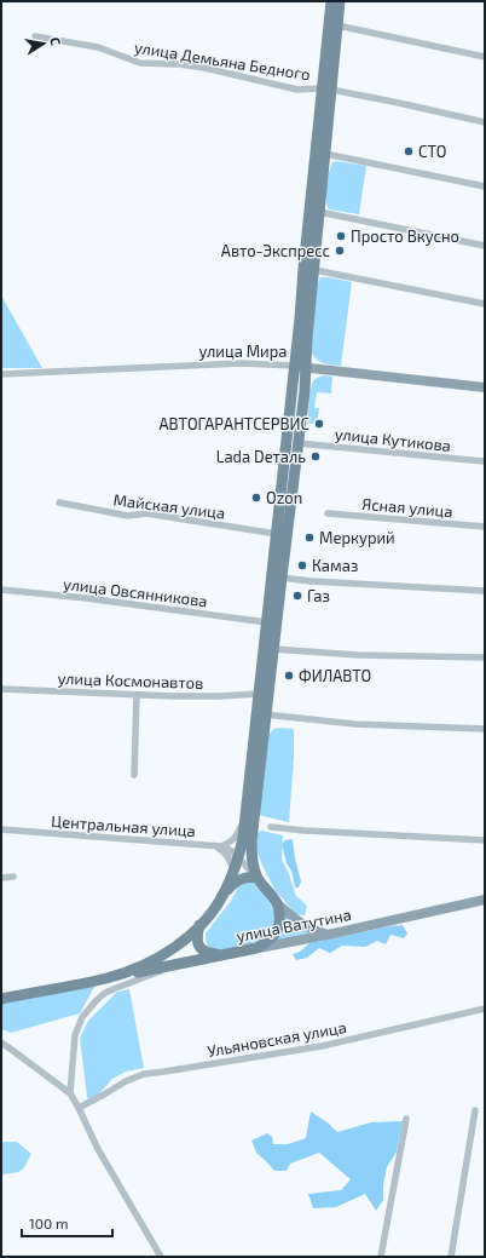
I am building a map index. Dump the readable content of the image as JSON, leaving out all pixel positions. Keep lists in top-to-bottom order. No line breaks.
{"streets":{"main road":["улица Мира","улица Ватутина"],"street":["улица Демьяна Бедного","улица Кутикова","Майская улица","Ясная улица","улица Овсянникова","улица Космонавтов","Центральная улица","Ульяновская улица"]},"crossings":[["Центральная улица","улица Ватутина"]],"places":["СТО","Просто Вкусно","Авто-Экспресс","АВТОГАРАНТСЕРВИС","Lada Dеталь","Ozon","Меркурий","Камаз","Газ","ФИЛАВТО"],"scale_bar":"100 m","north":"right"}
